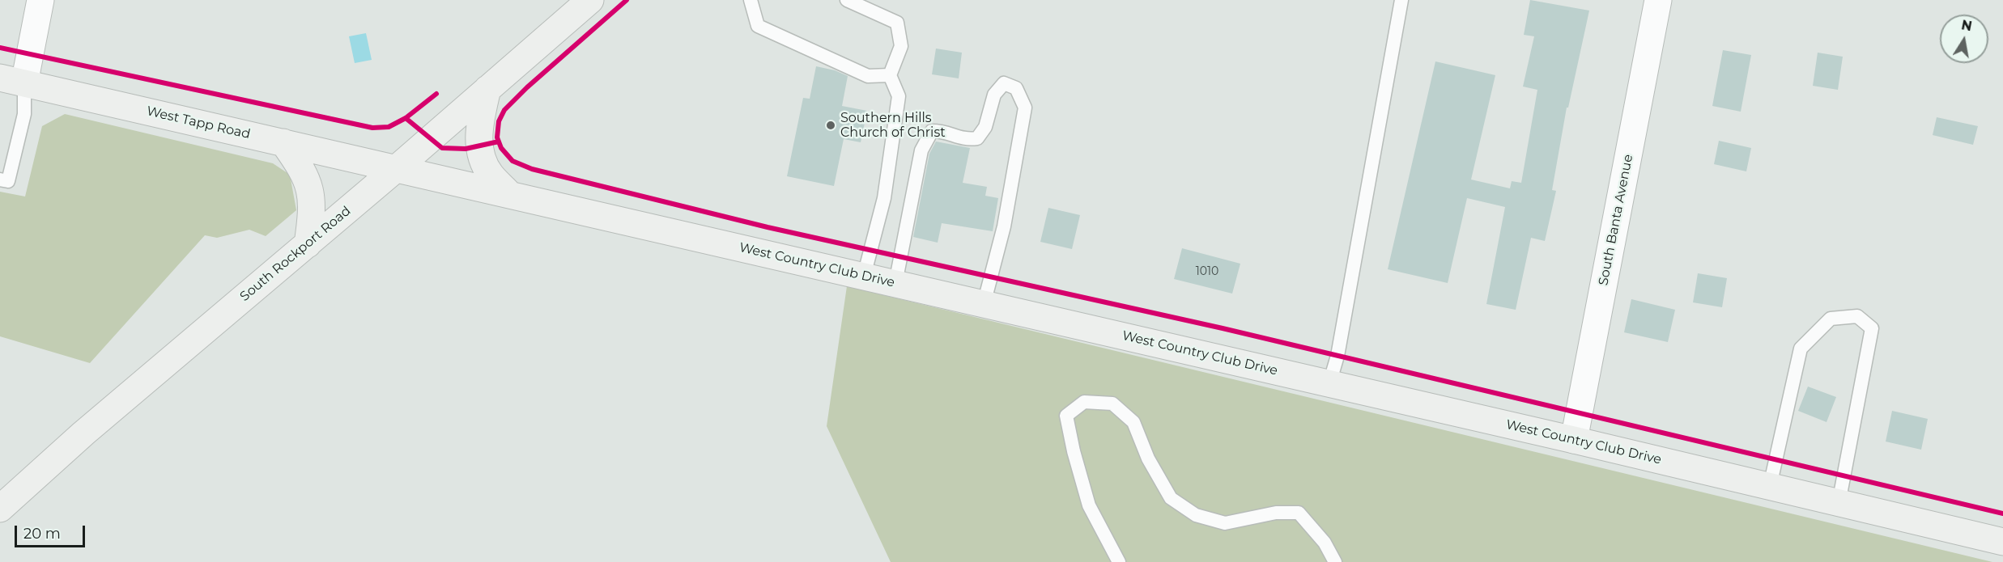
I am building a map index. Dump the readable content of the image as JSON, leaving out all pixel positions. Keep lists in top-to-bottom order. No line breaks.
{"streets":{"main road":["West Tapp Road","South Rockport Road","West Country Club Drive"],"street":["South Banta Avenue"]},"crossings":[["West Tapp Road","South Rockport Road"],["West Tapp Road","West Country Club Drive"],["South Banta Avenue","West Country Club Drive"],["South Rockport Road","West Country Club Drive"]],"places":["Southern Hills Church of Christ"],"house_numbers":["1010"],"scale_bar":"20 m","north":"top"}
